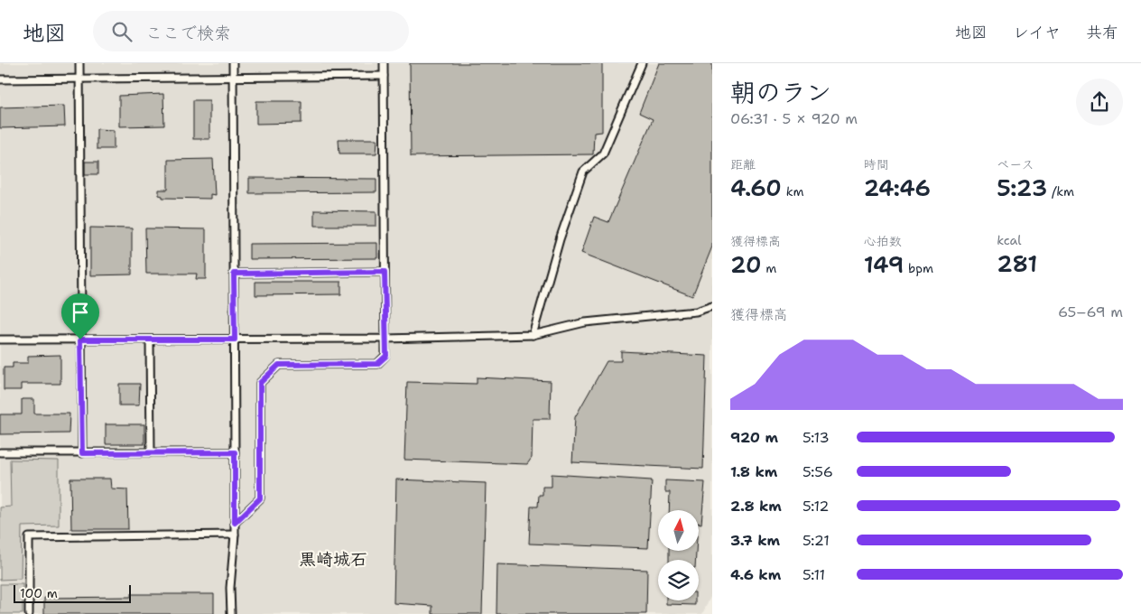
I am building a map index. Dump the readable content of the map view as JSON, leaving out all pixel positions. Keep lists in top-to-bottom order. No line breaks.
{"districts":["黒崎城石"],"scale_bar":"100 m","north":"top","page":{"header":"地図","search":"ここで検索","nav":["地図","レイヤ","共有"],"heading":["朝のラン","06:31 · 5 × 920 m"],"stats":[["距離","4.60 km"],["時間","24:46"],["ペース","5:23 /km"],["獲得標高","20 m"],["心拍数","149 bpm"],["kcal","281"]],"chart":["獲得標高","65–69 m"],"list":[{"name":"920 m","note":"5:13"},{"name":"1.8 km","note":"5:56"},{"name":"2.8 km","note":"5:12"},{"name":"3.7 km","note":"5:21"},{"name":"4.6 km","note":"5:11"}],"scale":"100 m"}}
